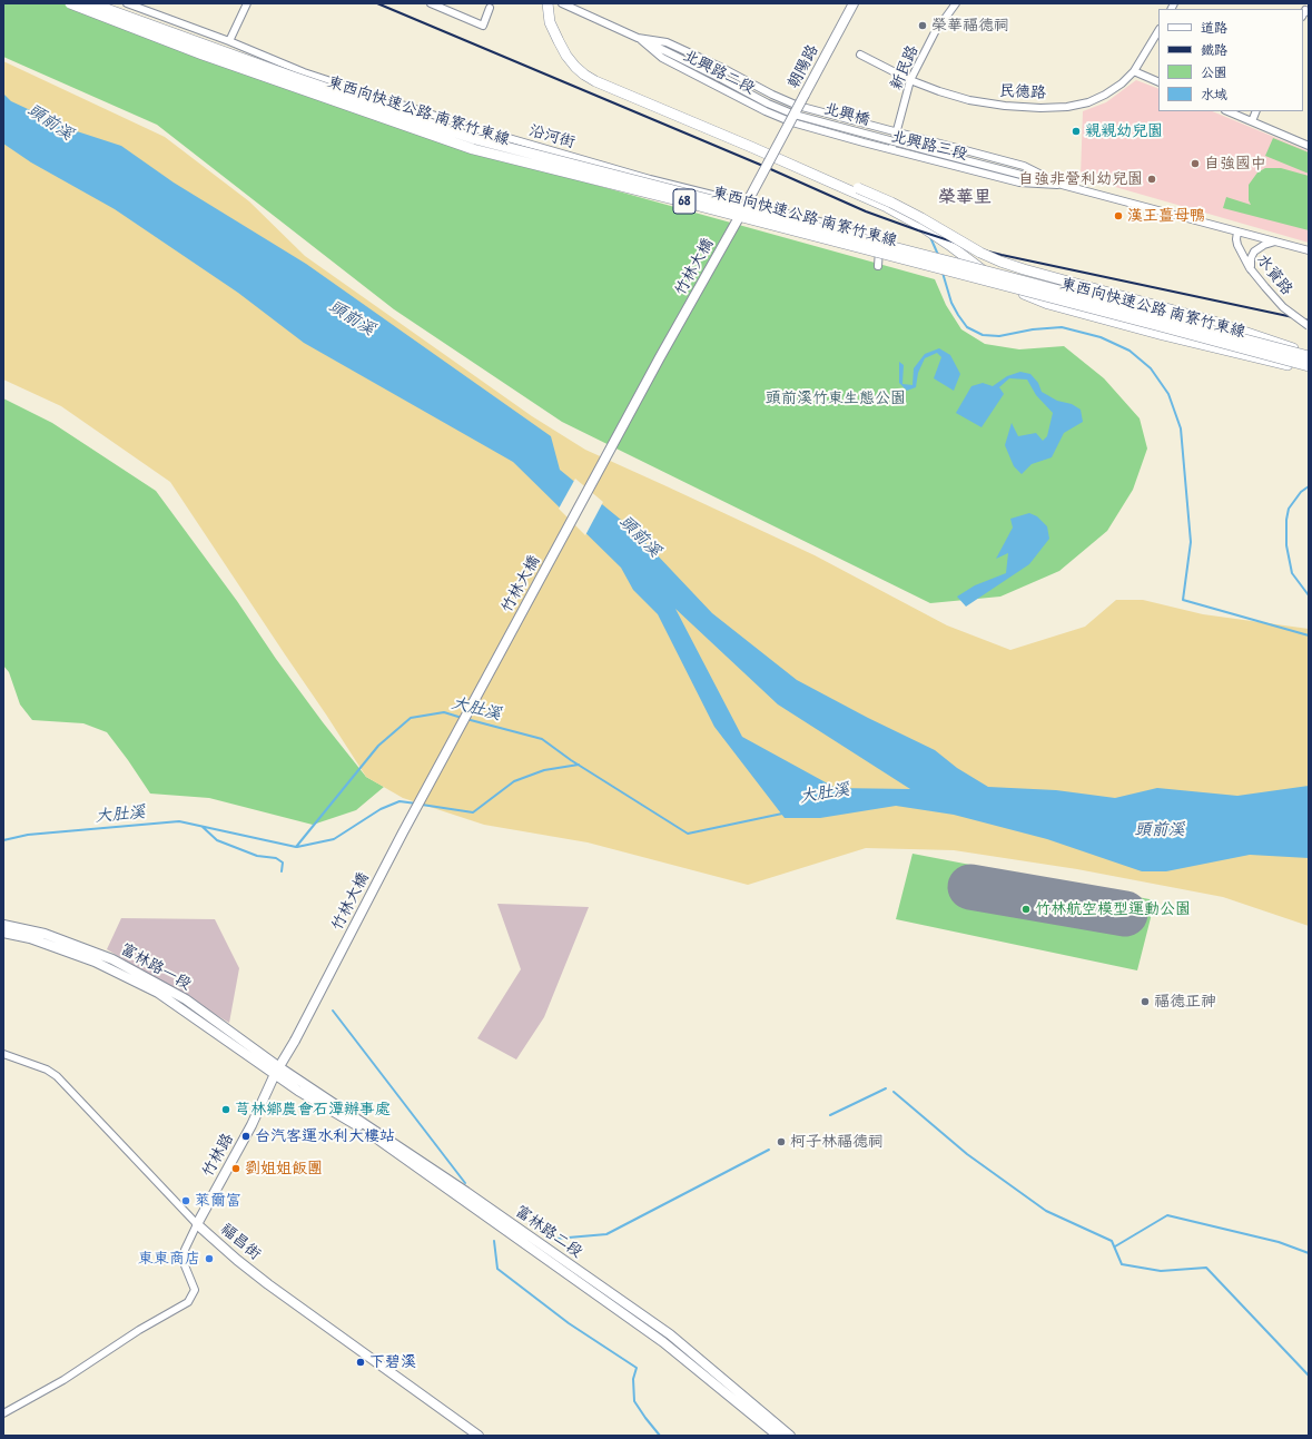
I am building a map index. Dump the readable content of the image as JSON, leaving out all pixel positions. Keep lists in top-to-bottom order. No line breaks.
{"streets":{"highway":["東西向快速公路 南寮竹東線","68"],"main road":["朝陽路","竹林大橋","富林路一段","竹林路","富林路二段","福昌街"],"street":["新民路","北興路二段","民德路","北興橋","沿河街","北興路三段","水資路"]},"crossings":[["朝陽路","北興路二段"],["朝陽路","北興橋"],["朝陽路","北興路三段"],["朝陽路","竹林大橋"],["新民路","民德路"],["新民路","北興路三段"],["北興路二段","北興橋"],["北興路二段","北興路三段"],["北興橋","北興路三段"],["北興路三段","水資路"],["竹林大橋","竹林路"],["富林路一段","竹林路"],["富林路一段","富林路二段"],["竹林路","富林路二段"],["竹林路","福昌街"]],"districts":["榮華里"],"water":["頭前溪","大肚溪"],"parks":["頭前溪竹東生態公園"],"places":["榮華福德祠","親親幼兒園","自強國中","自強非營利幼兒園","漢王薑母鴨","竹林航空模型運動公園","福德正神","芎林鄉農會石潭辦事處","台汽客運水利大樓站","柯子林福德祠","劉姐姐飯團","萊爾富","東東商店","下碧溪"],"legend":["道路","鐵路","公園","水域"]}
